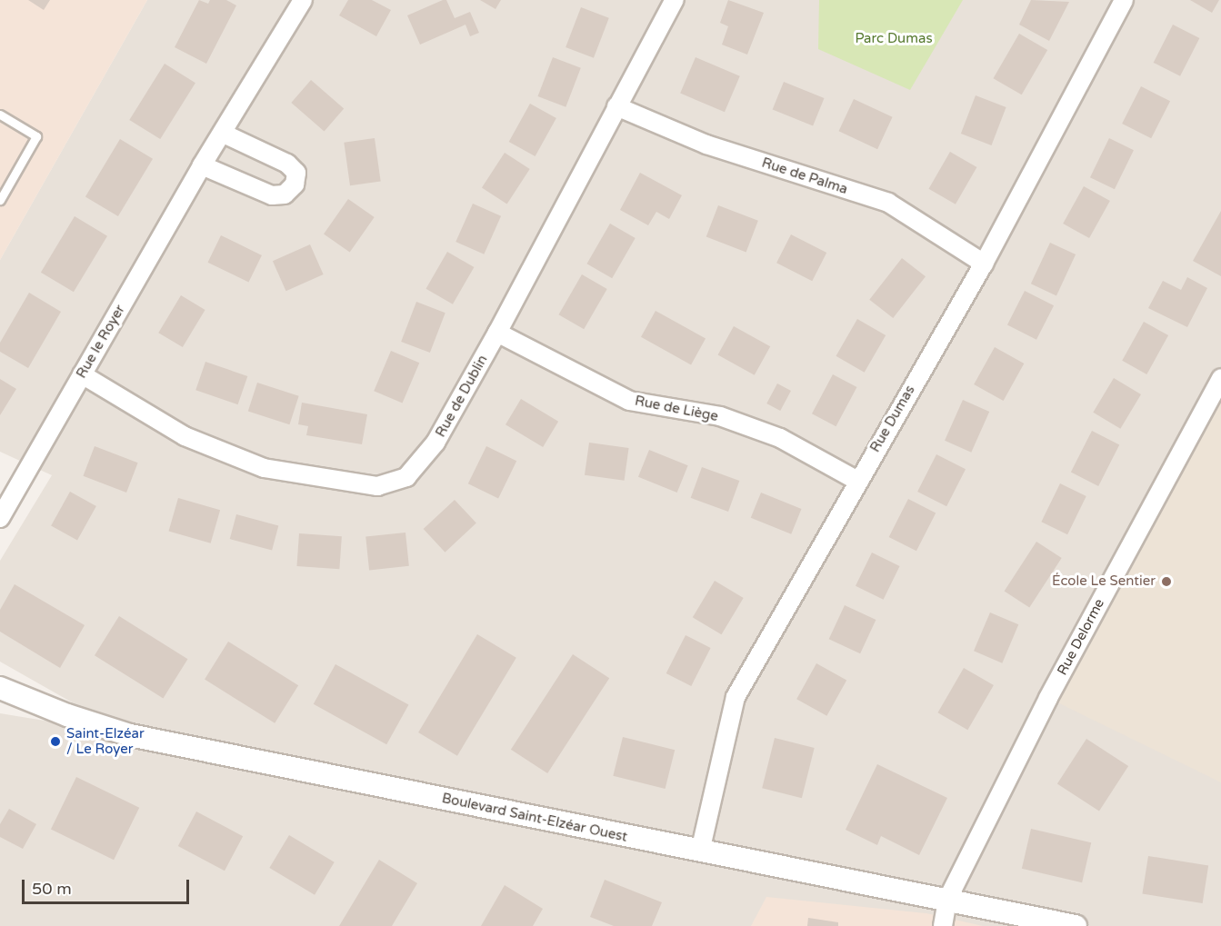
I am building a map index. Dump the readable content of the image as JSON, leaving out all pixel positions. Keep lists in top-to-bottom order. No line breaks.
{"streets":{"street":["Rue de Palma","Rue le Royer","Rue de Dublin","Rue de Liège","Rue Dumas","Rue Delorme","Boulevard Saint-Elzéar Ouest"]},"crossings":[["Rue de Palma","Rue de Dublin"],["Rue de Palma","Rue Dumas"],["Rue le Royer","Rue de Dublin"],["Rue de Dublin","Rue de Liège"],["Rue de Liège","Rue Dumas"],["Rue Dumas","Boulevard Saint-Elzéar Ouest"],["Rue Delorme","Boulevard Saint-Elzéar Ouest"]],"parks":["Parc Dumas"],"places":["École Le Sentier","Saint-Elzéar / Le Royer"],"scale_bar":"50 m"}
